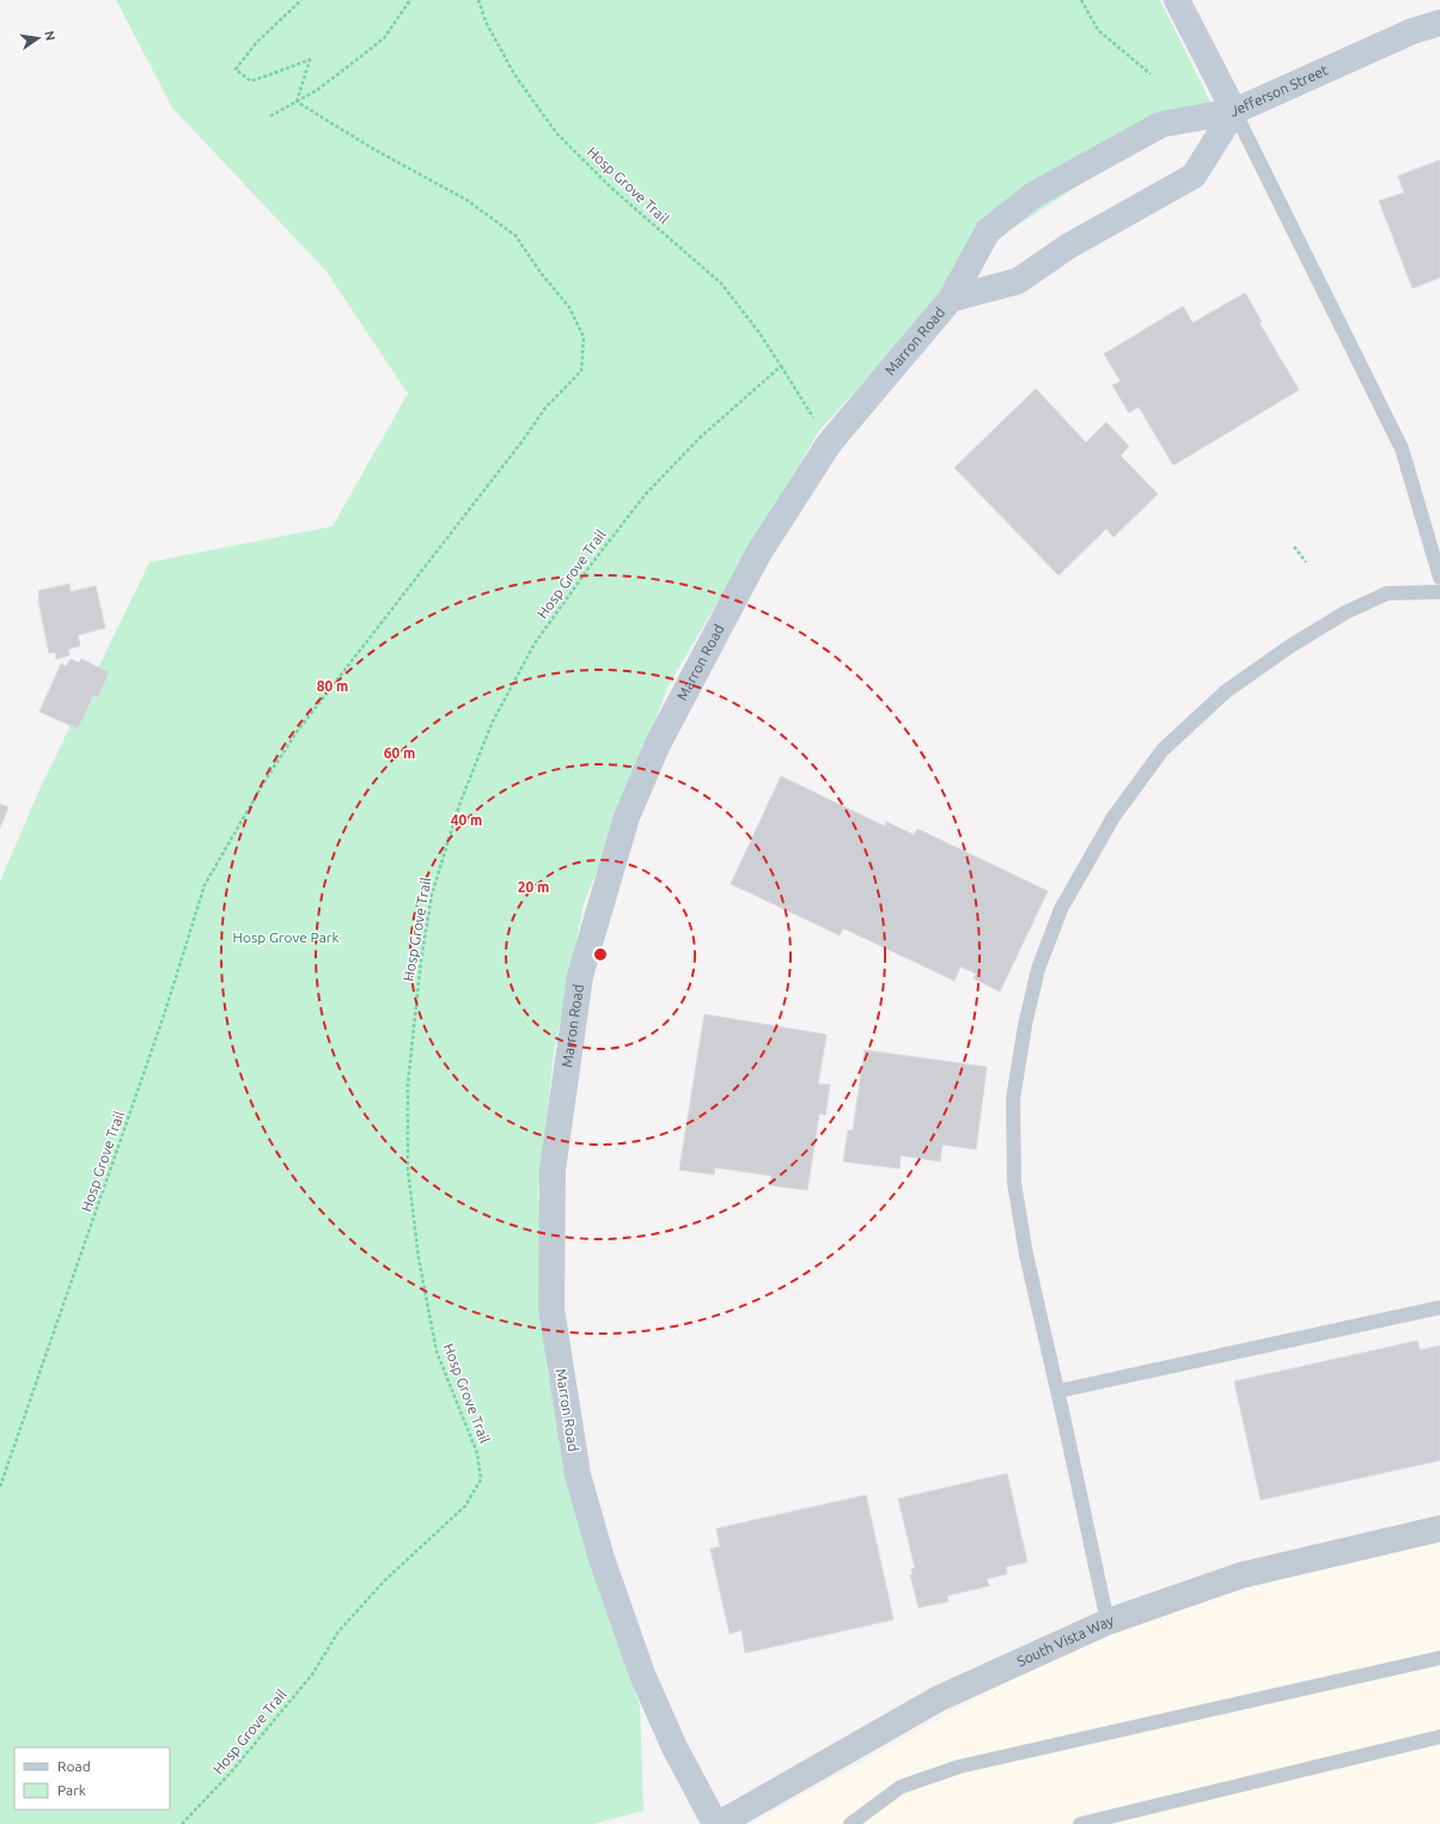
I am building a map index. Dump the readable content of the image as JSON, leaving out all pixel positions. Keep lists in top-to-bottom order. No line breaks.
{"streets":{"main road":["Jefferson Street","Marron Road"],"street":["South Vista Way"],"path":["Hosp Grove Trail"]},"crossings":[["Jefferson Street","Marron Road"],["Marron Road","South Vista Way"]],"parks":["Hosp Grove Park"],"legend":["Road","Park"],"north":"right","rings":["80 m","60 m","40 m","20 m"]}
